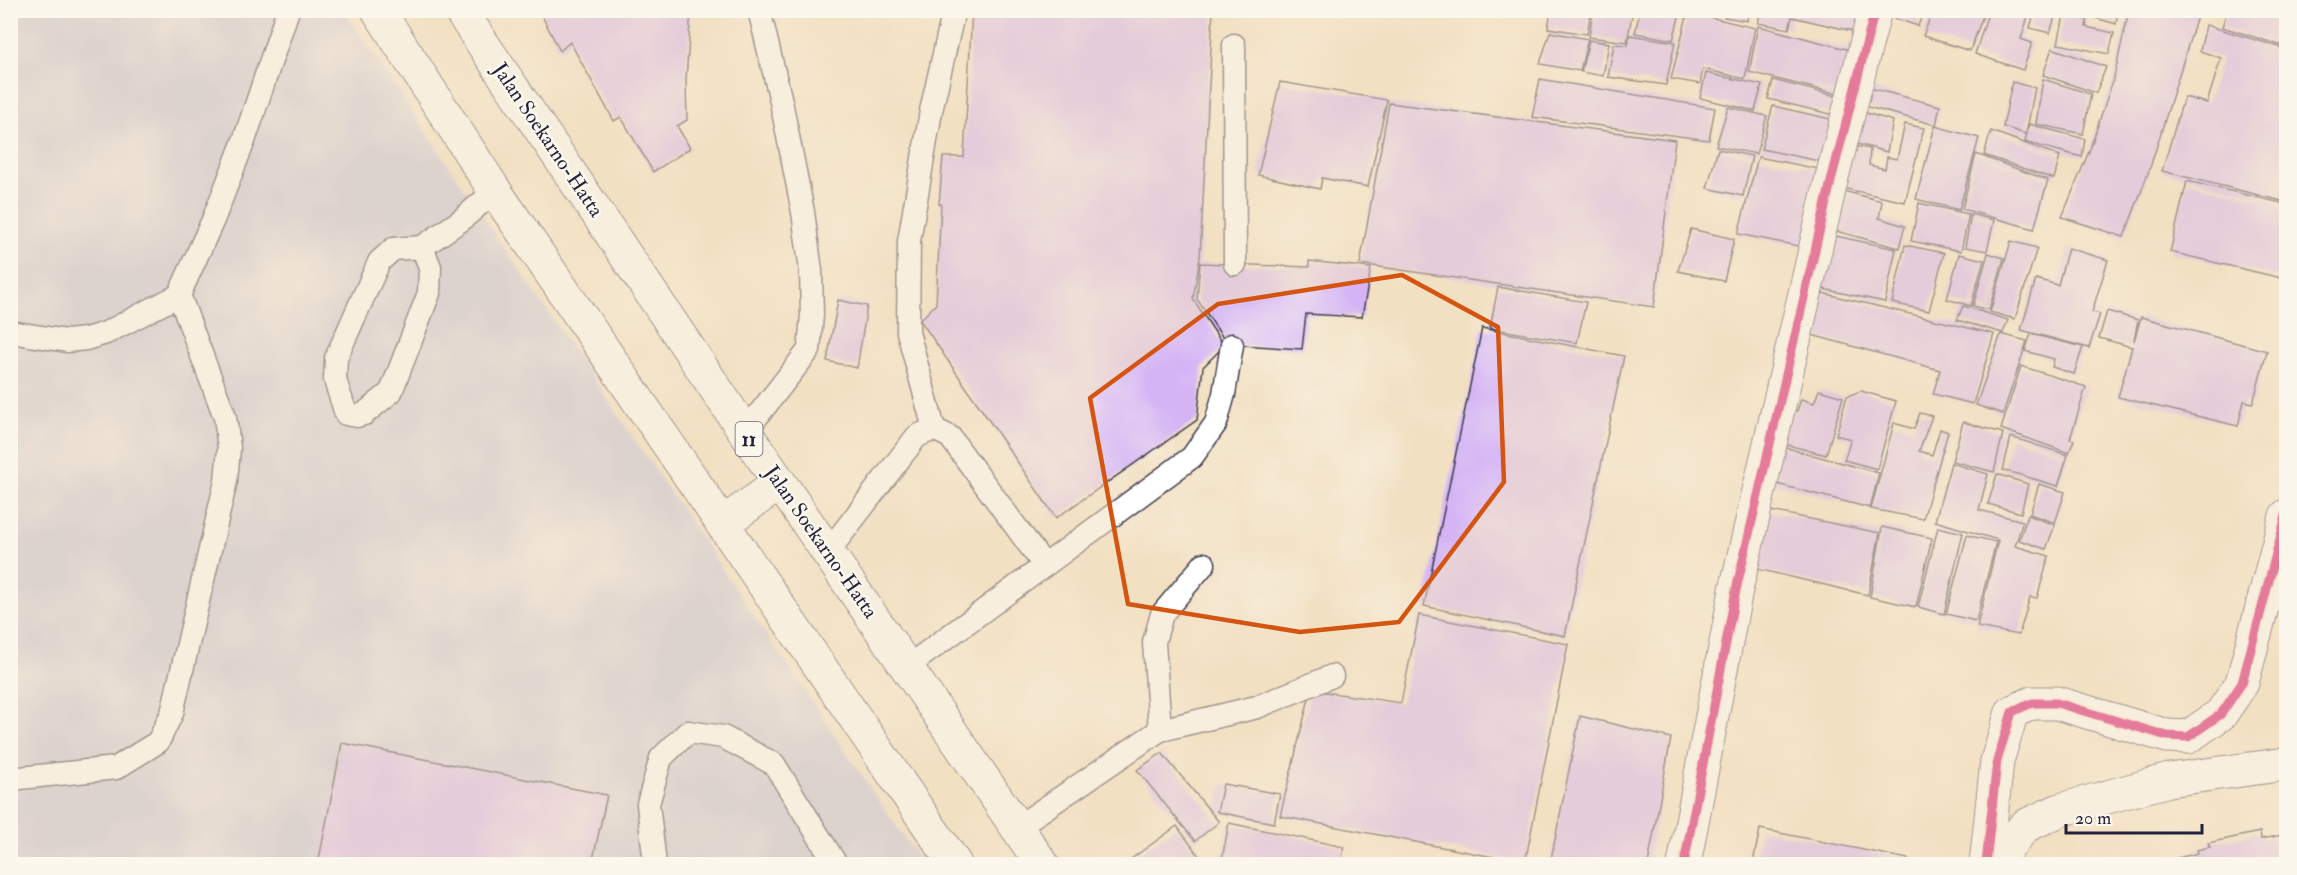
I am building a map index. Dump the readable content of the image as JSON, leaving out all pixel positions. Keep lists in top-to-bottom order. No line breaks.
{"streets":{"main road":["Jalan Soekarno-Hatta","11"]},"scale_bar":"20 m"}
